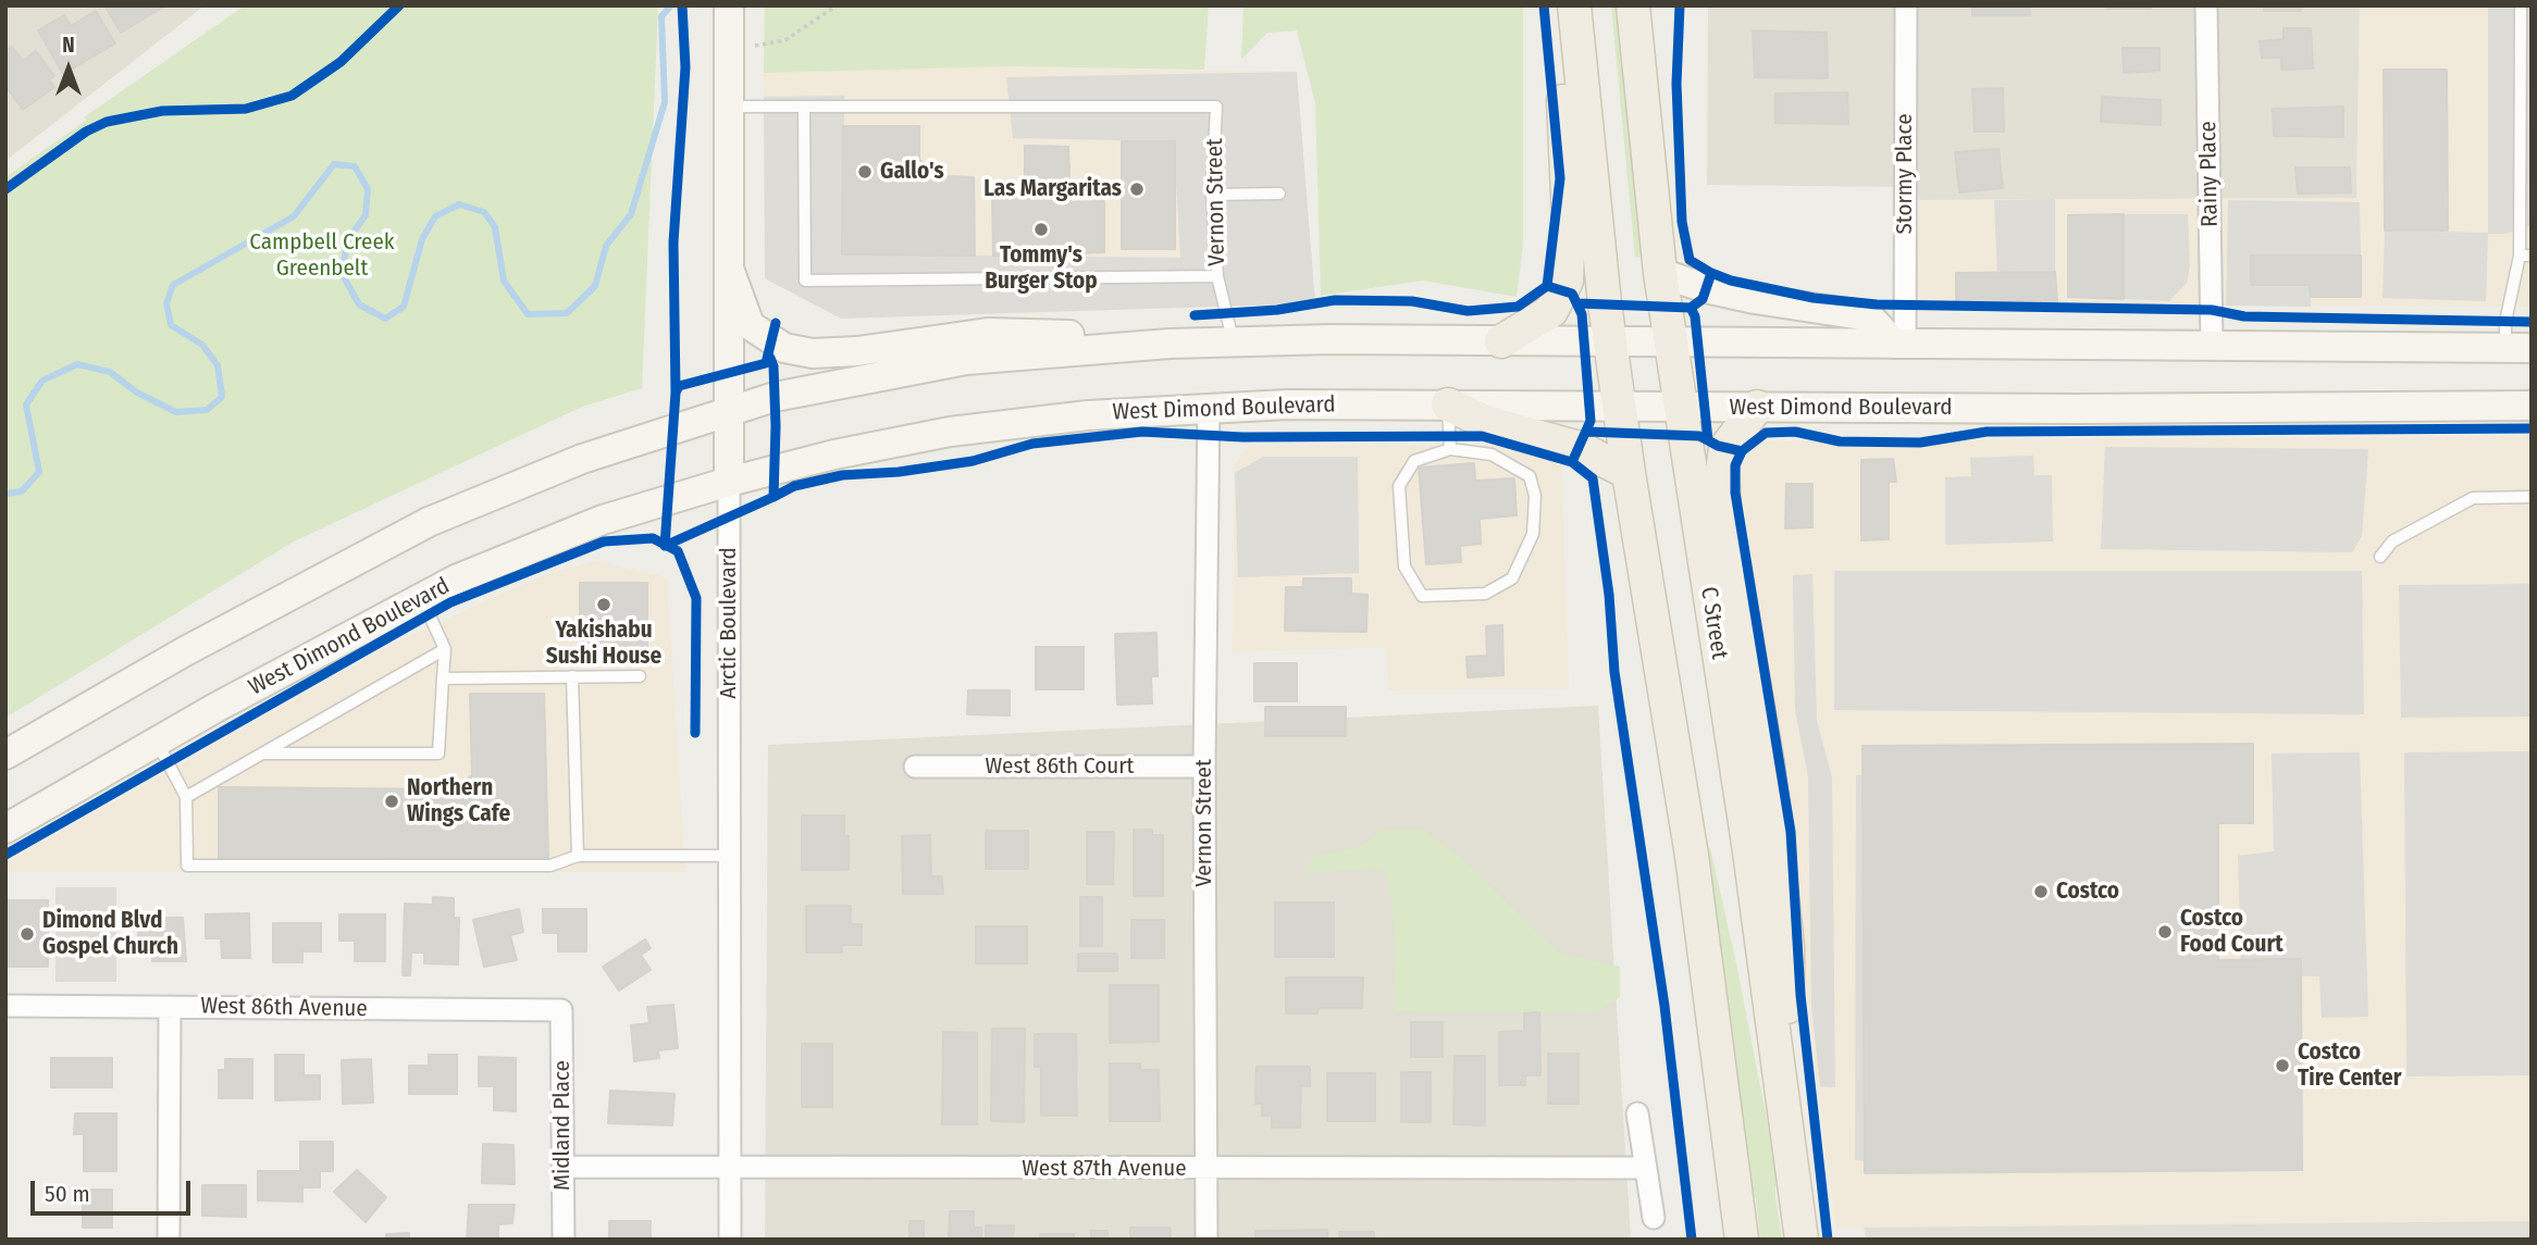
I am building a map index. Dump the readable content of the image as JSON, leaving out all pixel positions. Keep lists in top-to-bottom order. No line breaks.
{"streets":{"main road":["West Dimond Boulevard","Arctic Boulevard","C Street"],"street":["Stormy Place","Rainy Place","Vernon Street","West 86th Court","West 86th Avenue","Midland Place","West 87th Avenue"]},"crossings":[["Vernon Street","West Dimond Boulevard"],["Vernon Street","West 86th Court"],["Vernon Street","West 87th Avenue"],["West Dimond Boulevard","Arctic Boulevard"],["West Dimond Boulevard","C Street"],["Arctic Boulevard","West 87th Avenue"],["West 86th Avenue","Midland Place"],["Midland Place","West 87th Avenue"]],"parks":["Campbell Creek Greenbelt"],"places":["Gallo's","Las Margaritas","Tommy's Burger Stop","Yakishabu Sushi House","Northern Wings Cafe","Costco","Costco Food Court","Dimond Blvd Gospel Church","Costco Tire Center"],"scale_bar":"50 m","north":"top"}
